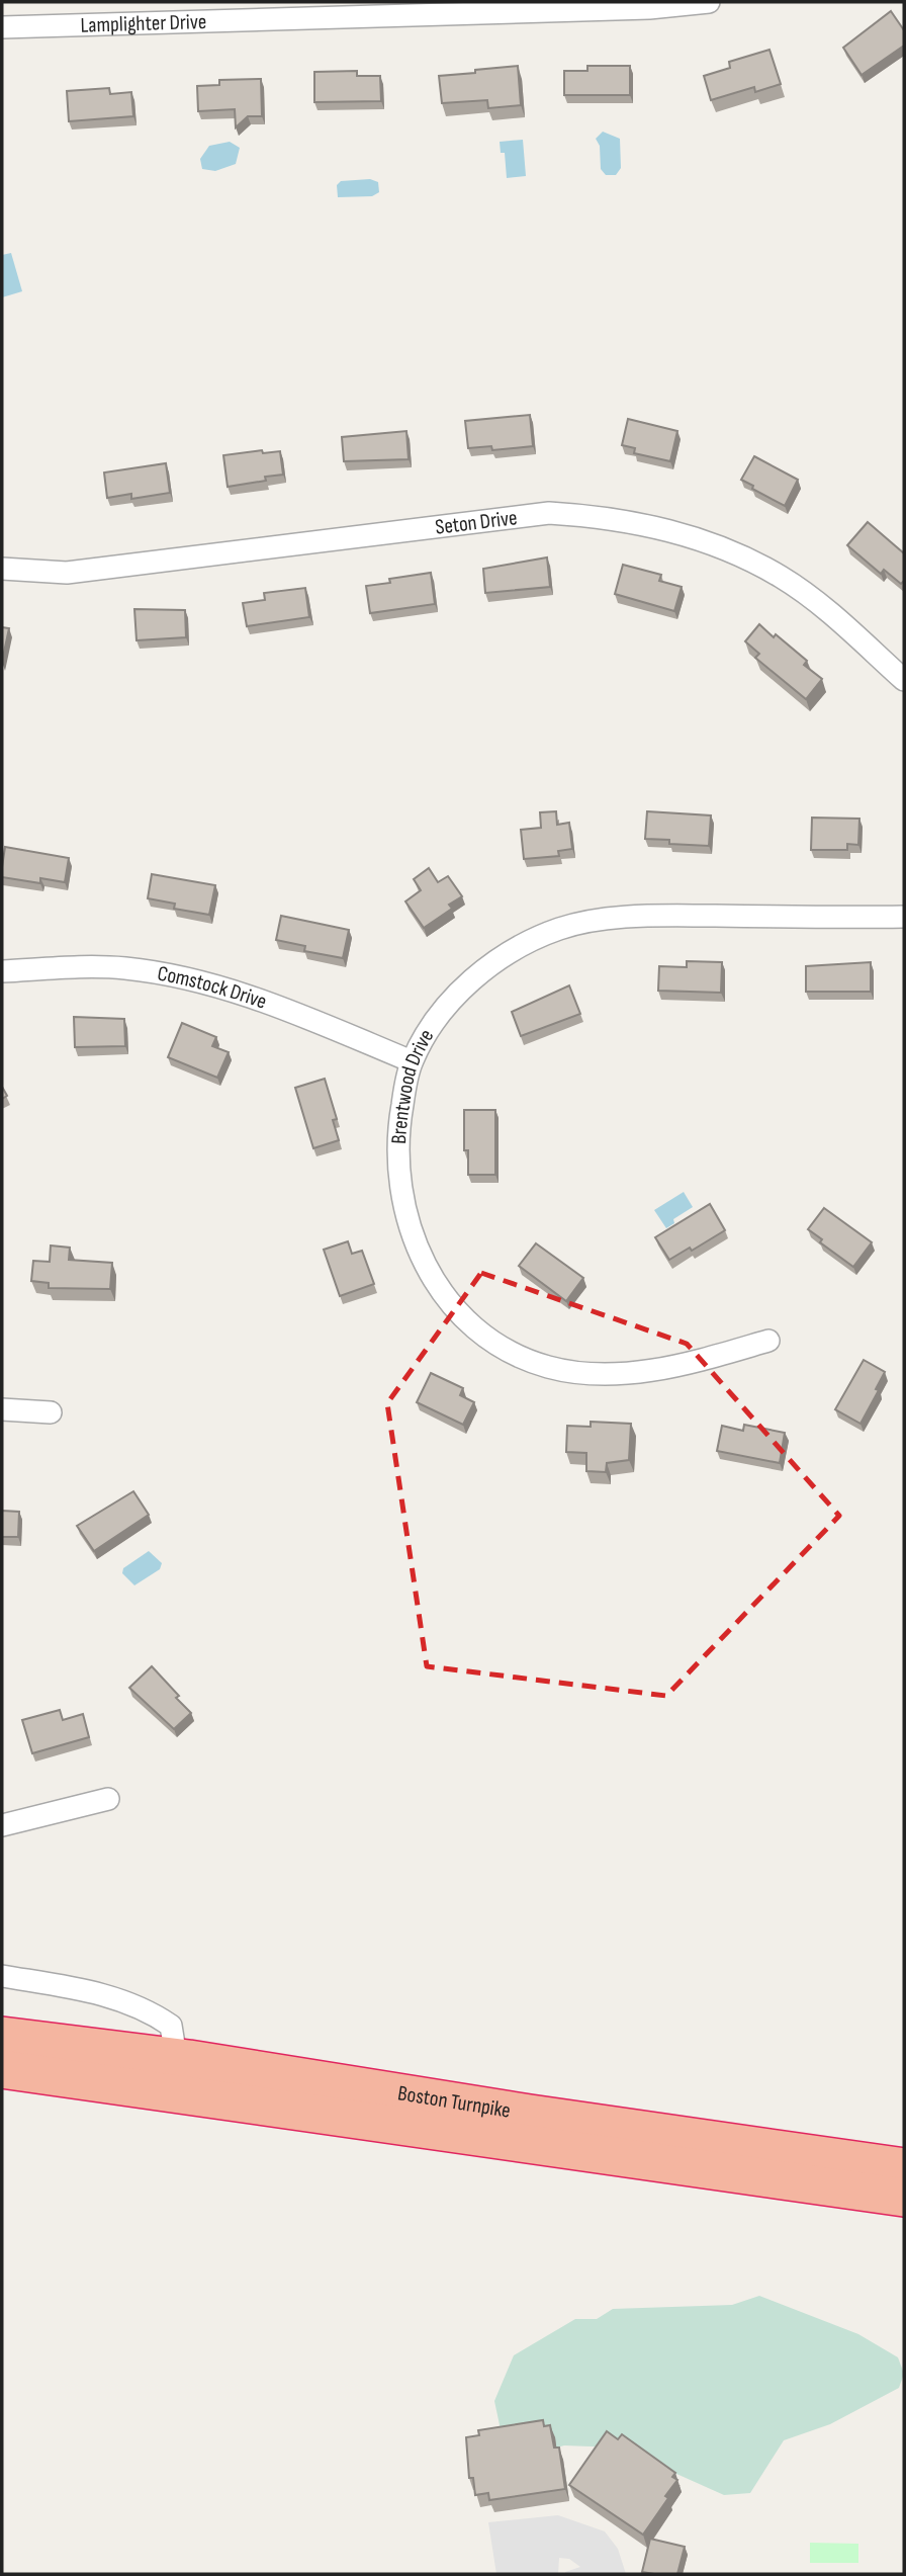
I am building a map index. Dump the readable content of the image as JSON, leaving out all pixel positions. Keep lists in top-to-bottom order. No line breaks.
{"streets":{"highway":["Boston Turnpike"],"street":["Lamplighter Drive","Seton Drive","Comstock Drive","Brentwood Drive"]},"crossings":[["Comstock Drive","Brentwood Drive"]]}
